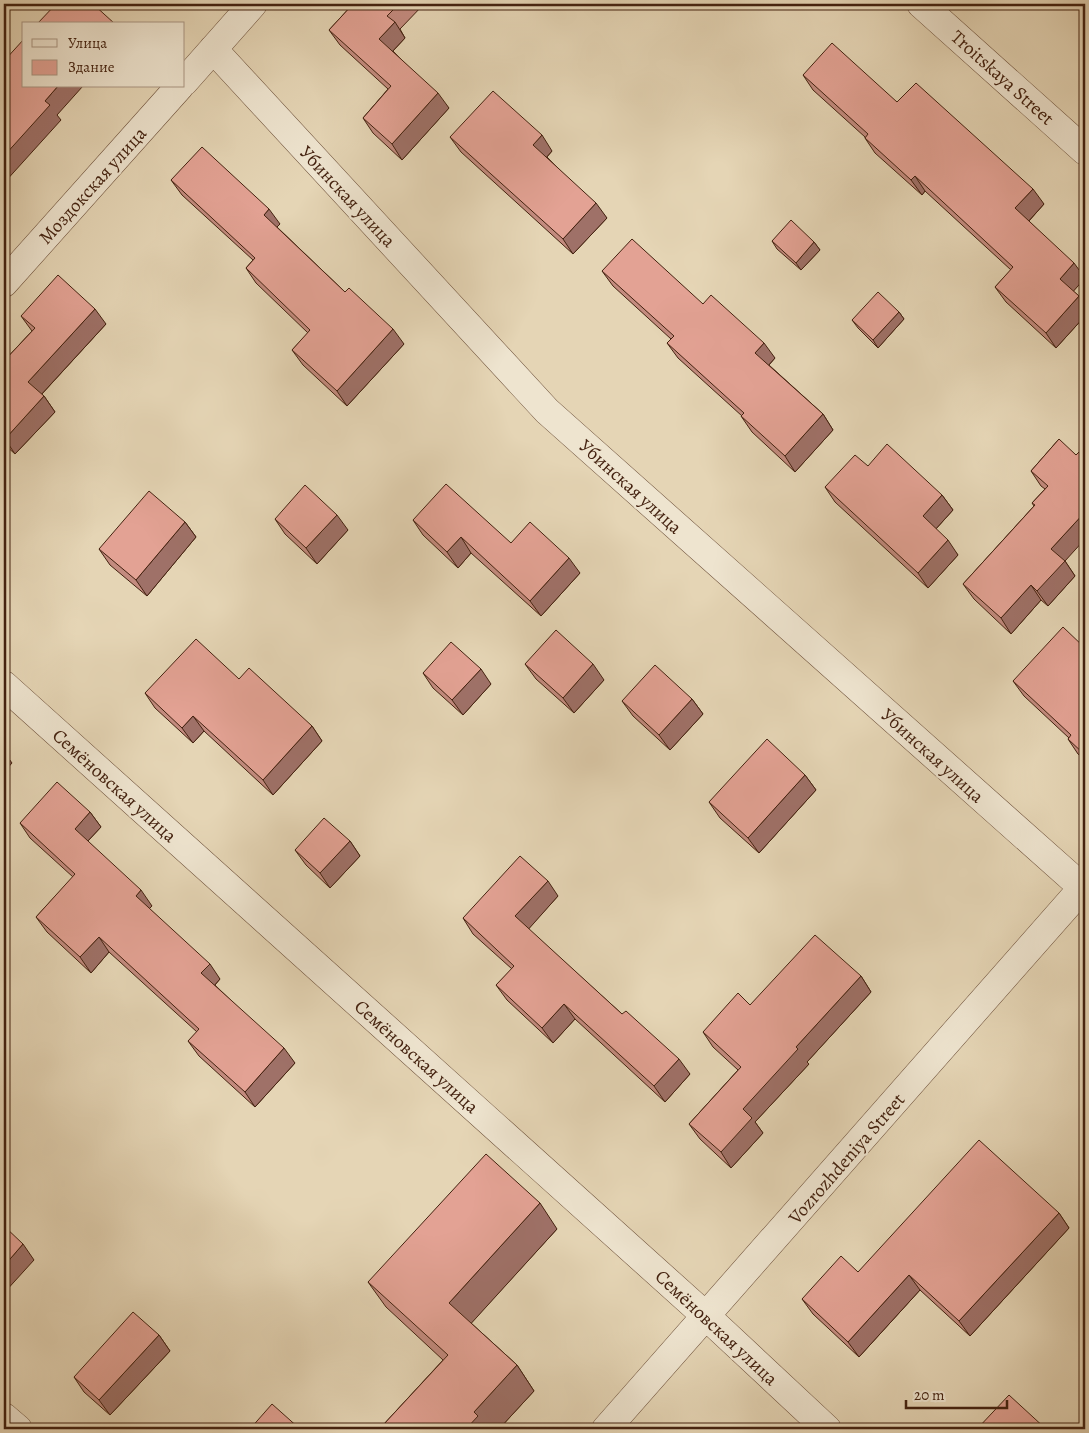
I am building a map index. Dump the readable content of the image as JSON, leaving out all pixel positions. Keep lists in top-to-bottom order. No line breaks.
{"streets":{"street":["Troitskaya Street","Моздокская улица","Убинская улица","Семёновская улица","Vozrozhdeniya Street"]},"crossings":[["Убинская улица","Vozrozhdeniya Street"],["Семёновская улица","Vozrozhdeniya Street"]],"legend":["Улица","Здание"],"scale_bar":"20 m"}
